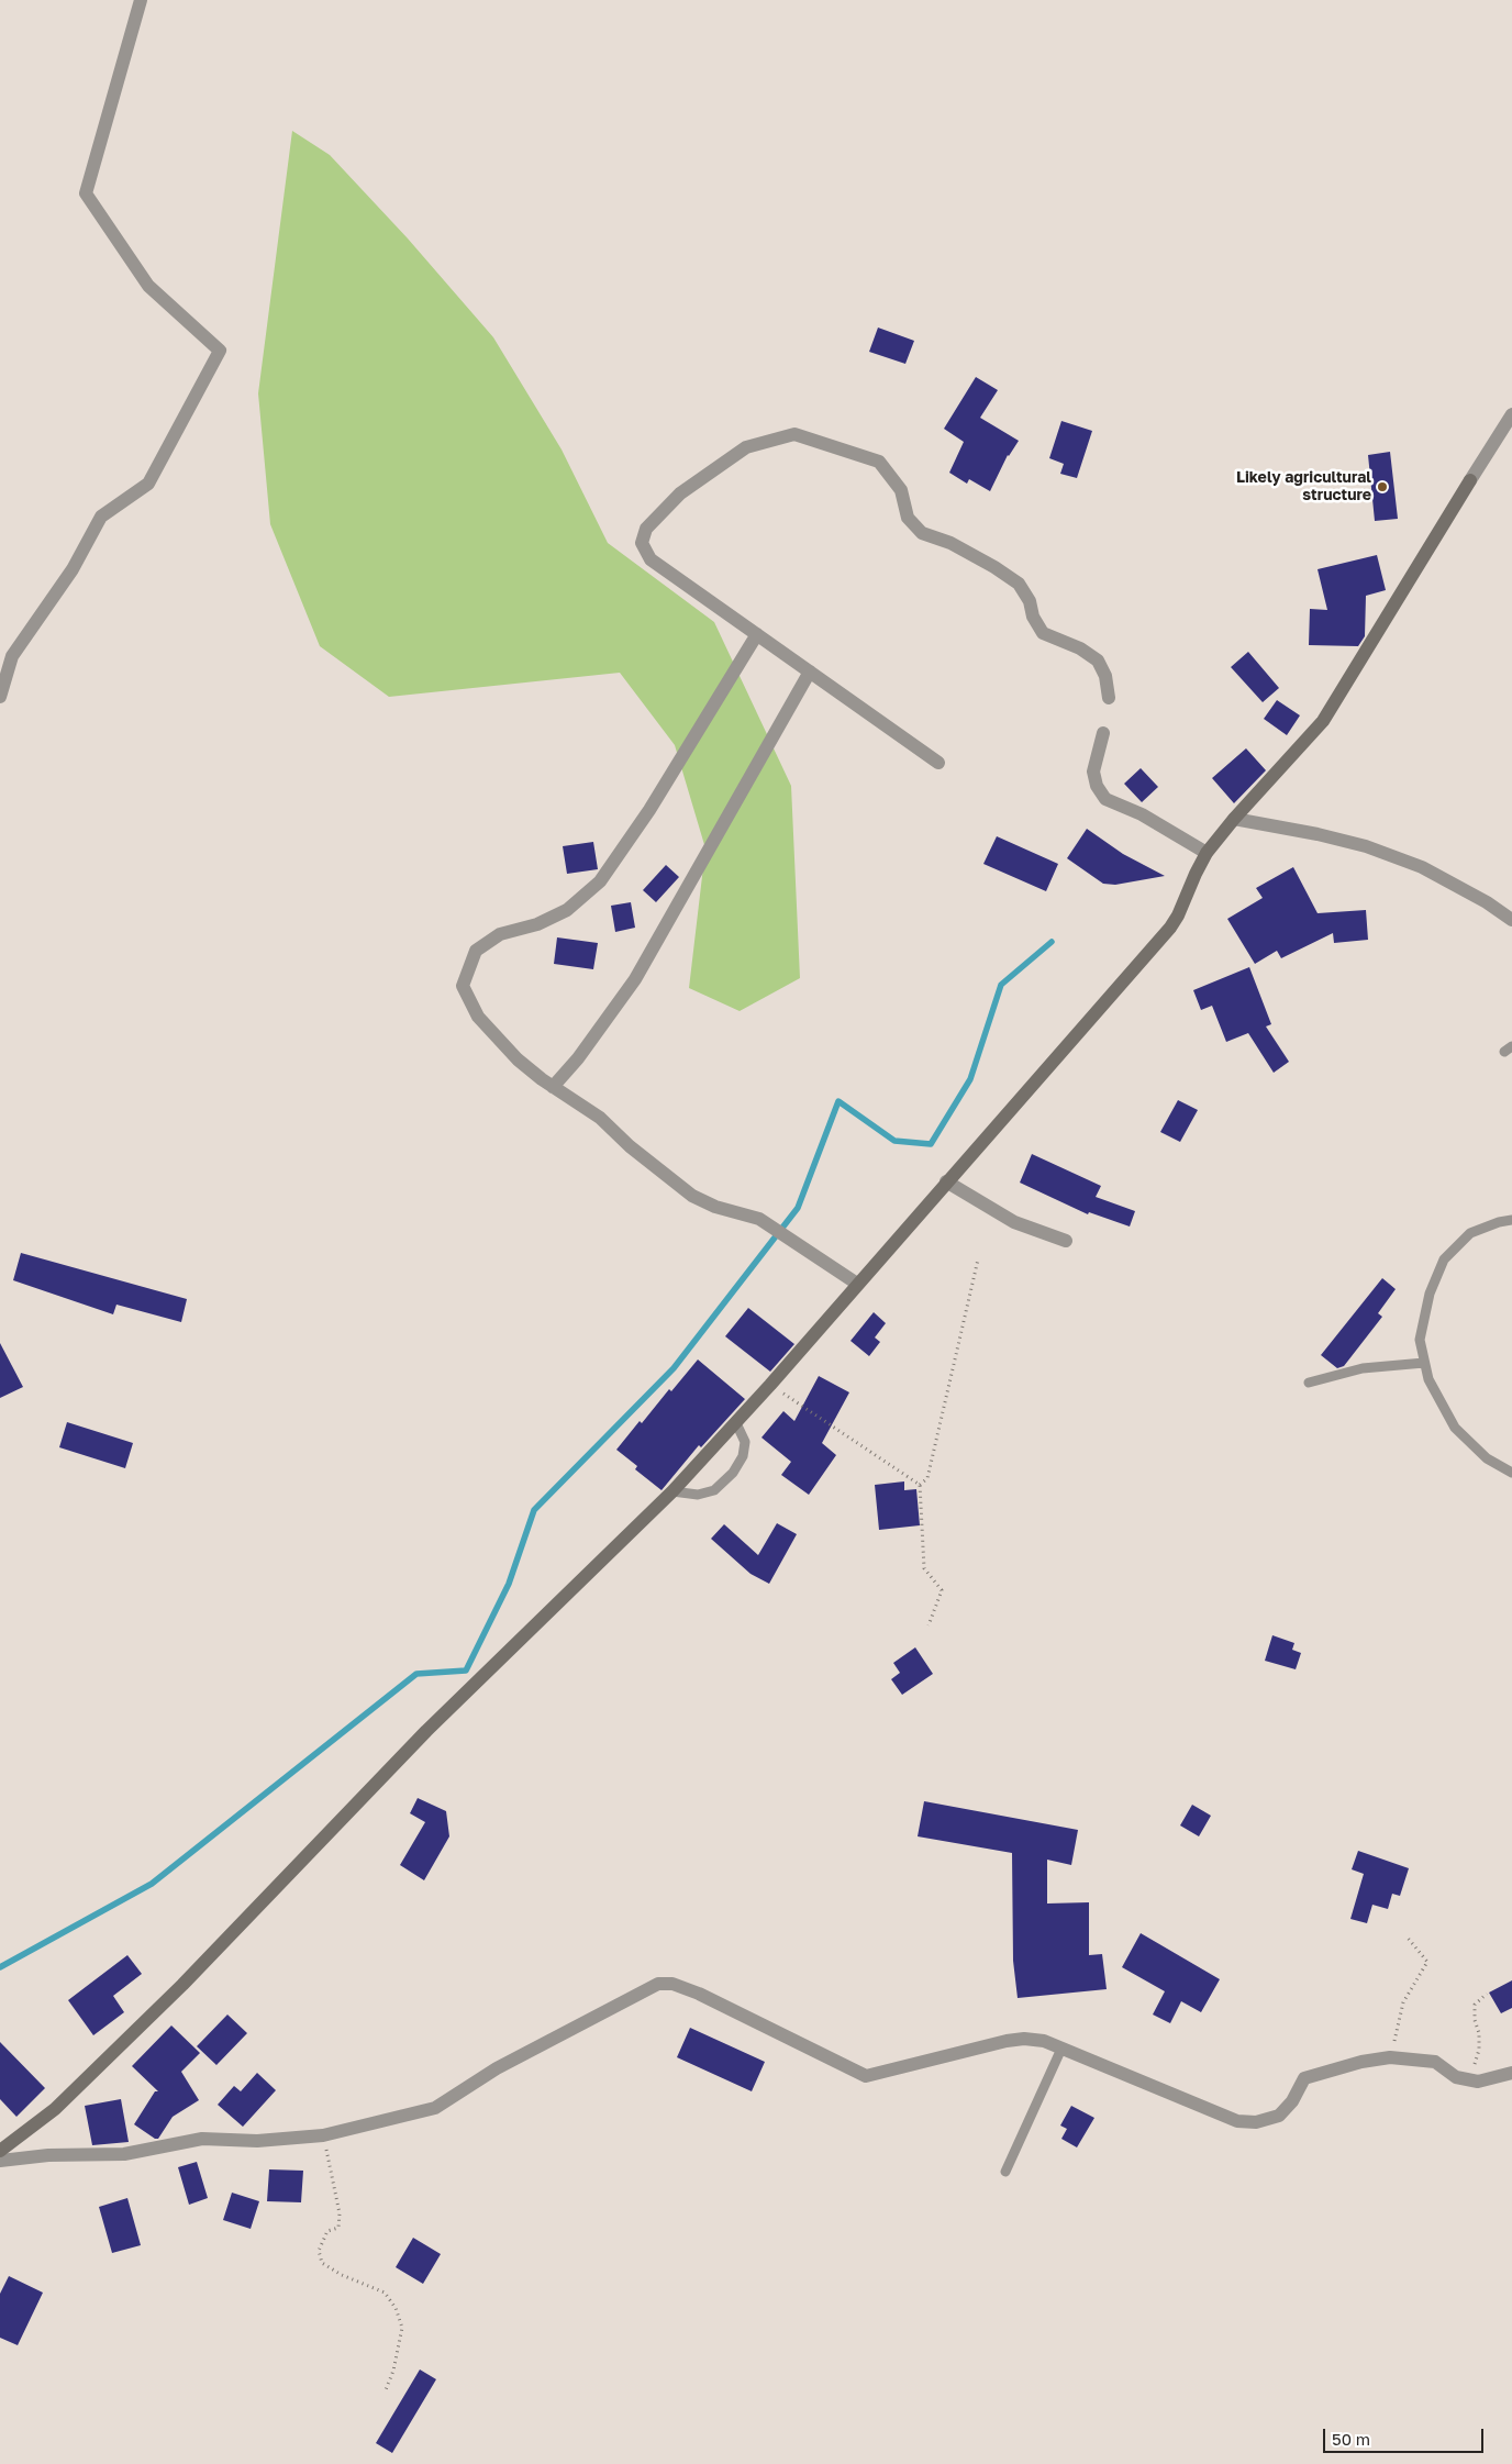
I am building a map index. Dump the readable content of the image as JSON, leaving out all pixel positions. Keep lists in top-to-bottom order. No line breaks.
{"places":["Likely agricultural structure"],"scale_bar":"50 m"}
